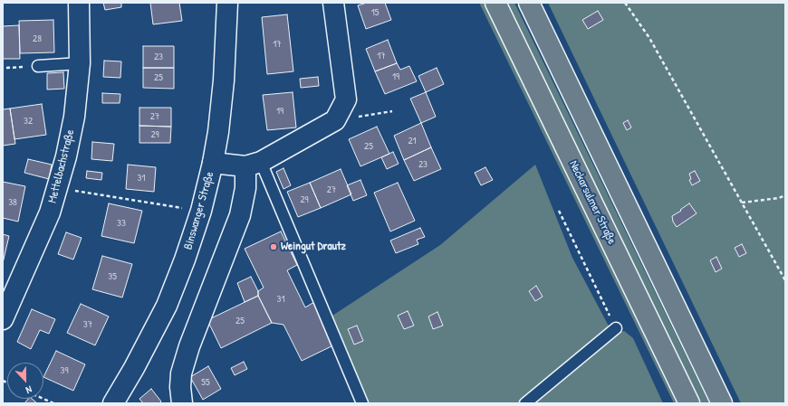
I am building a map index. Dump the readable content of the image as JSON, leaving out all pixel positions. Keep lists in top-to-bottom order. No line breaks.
{"streets":{"main road":["Neckarsulmer Straße"],"street":["Mettelbachstraße","Binswanger Straße"]},"places":["Weingut Drautz"],"house_numbers":["15","28","17","17","23","19","25","19","27","32","29","21","25","23","31","27","29","38","33","35","31","25","37","39","55"],"north":"bottom"}
